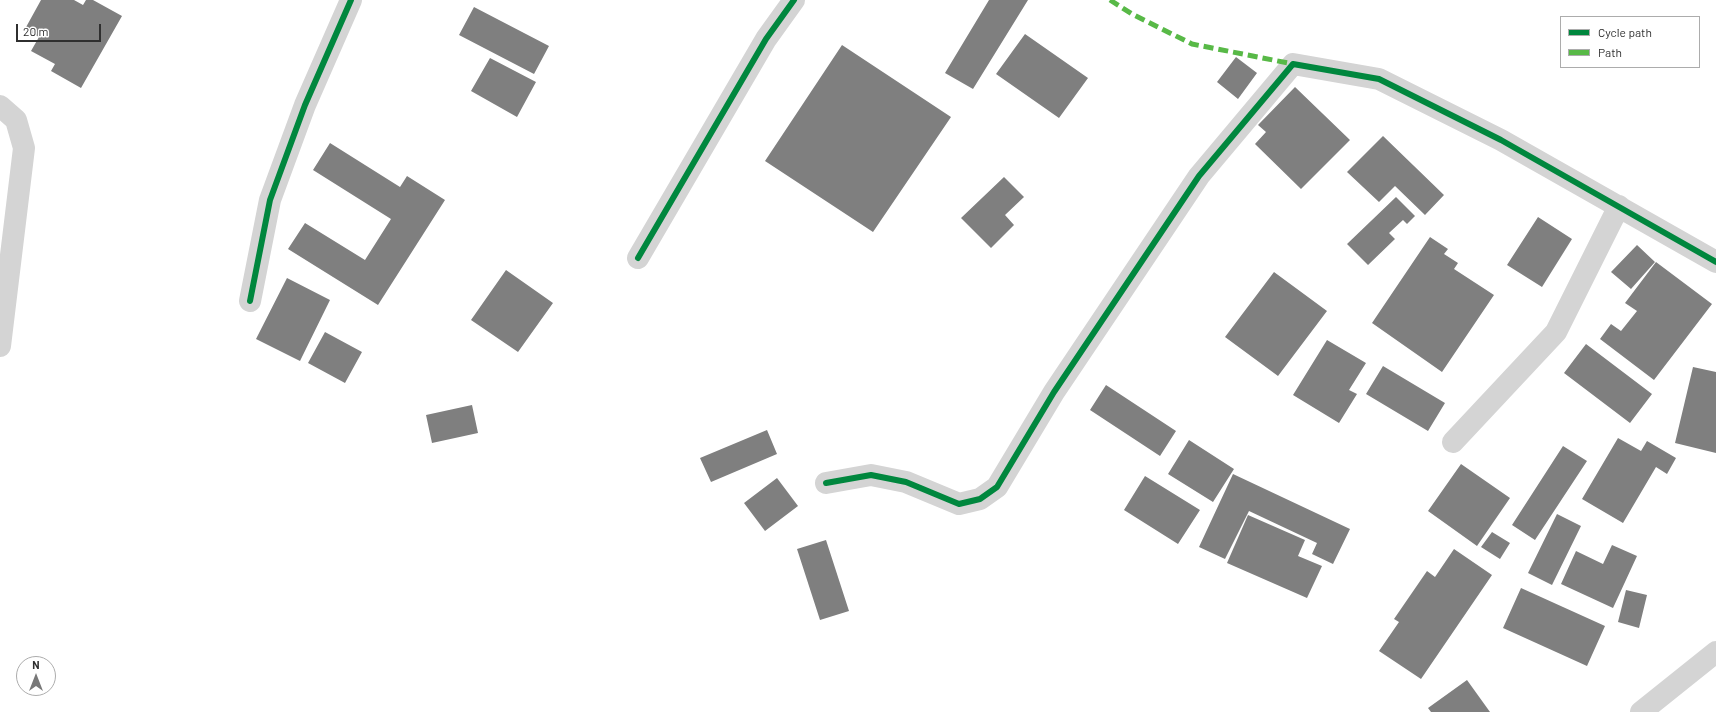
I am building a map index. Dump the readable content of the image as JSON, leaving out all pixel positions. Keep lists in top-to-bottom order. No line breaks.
{"legend":["Cycle path","Path"],"scale_bar":"20 m","north":"top"}
